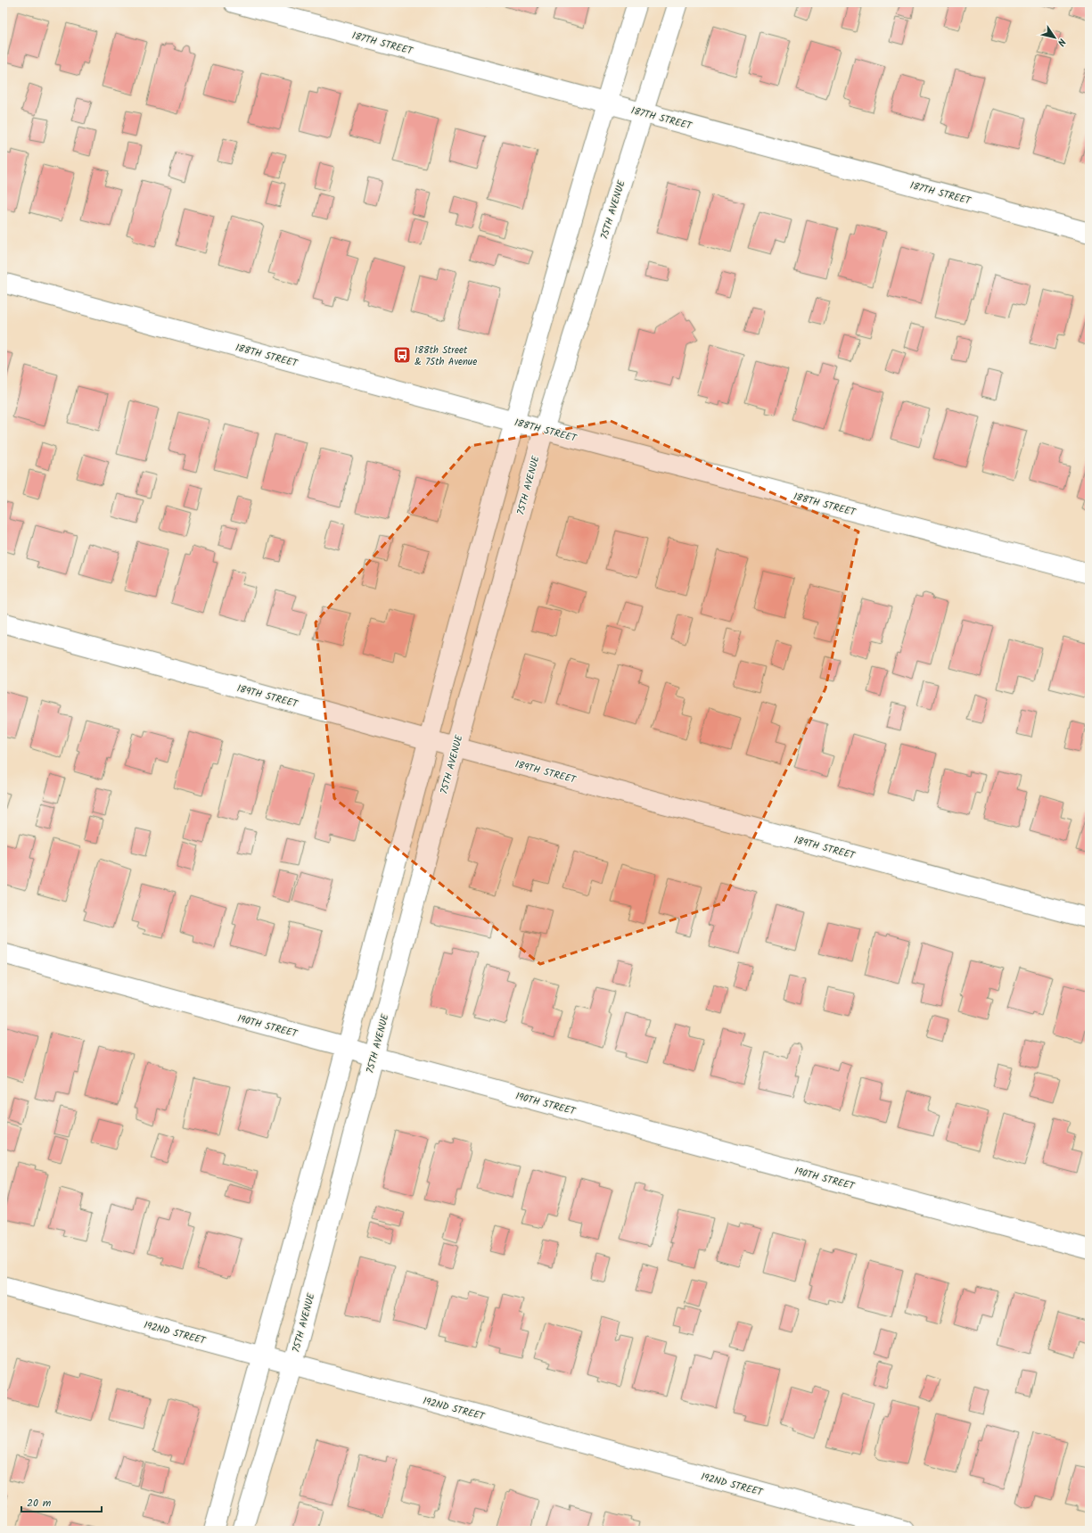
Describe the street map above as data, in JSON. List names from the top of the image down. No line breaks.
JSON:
{"streets":{"street":["187TH STREET","75TH AVENUE","188TH STREET","189TH STREET","190TH STREET","192ND STREET"]},"crossings":[["187TH STREET","75TH AVENUE"],["75TH AVENUE","188TH STREET"],["75TH AVENUE","189TH STREET"],["75TH AVENUE","190TH STREET"],["75TH AVENUE","192ND STREET"]],"places":{"bus stop":["188th Street & 75th Avenue"]},"scale_bar":"20 m","north":"bottom right"}
